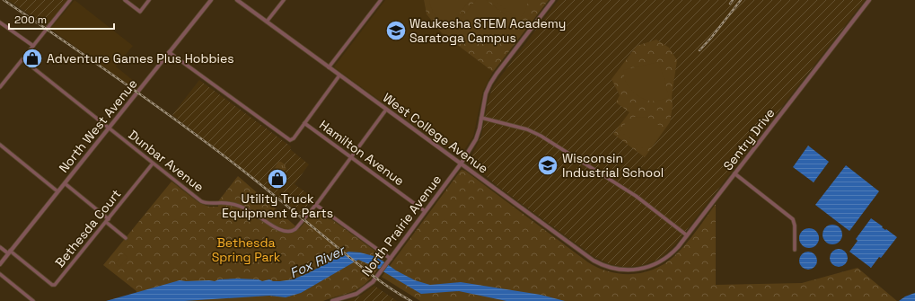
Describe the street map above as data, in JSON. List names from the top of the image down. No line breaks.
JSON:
{"streets":{"street":["North West Avenue","West College Avenue","Sentry Drive","Hamilton Avenue","Dunbar Avenue","North Prairie Avenue","Bethesda Court"]},"crossings":[["North West Avenue","Dunbar Avenue"],["North West Avenue","Bethesda Court"],["West College Avenue","Sentry Drive"],["West College Avenue","Dunbar Avenue"],["West College Avenue","North Prairie Avenue"],["Hamilton Avenue","Dunbar Avenue"],["Hamilton Avenue","North Prairie Avenue"],["Dunbar Avenue","Bethesda Court"]],"water":["Fox River"],"parks":["Bethesda Spring Park"],"places":{"school or university":["Waukesha STEM Academy Saratoga Campus","Wisconsin Industrial School"],"shop":["Adventure Games Plus Hobbies","Utility Truck Equipment & Parts"]},"scale_bar":"200 m"}
